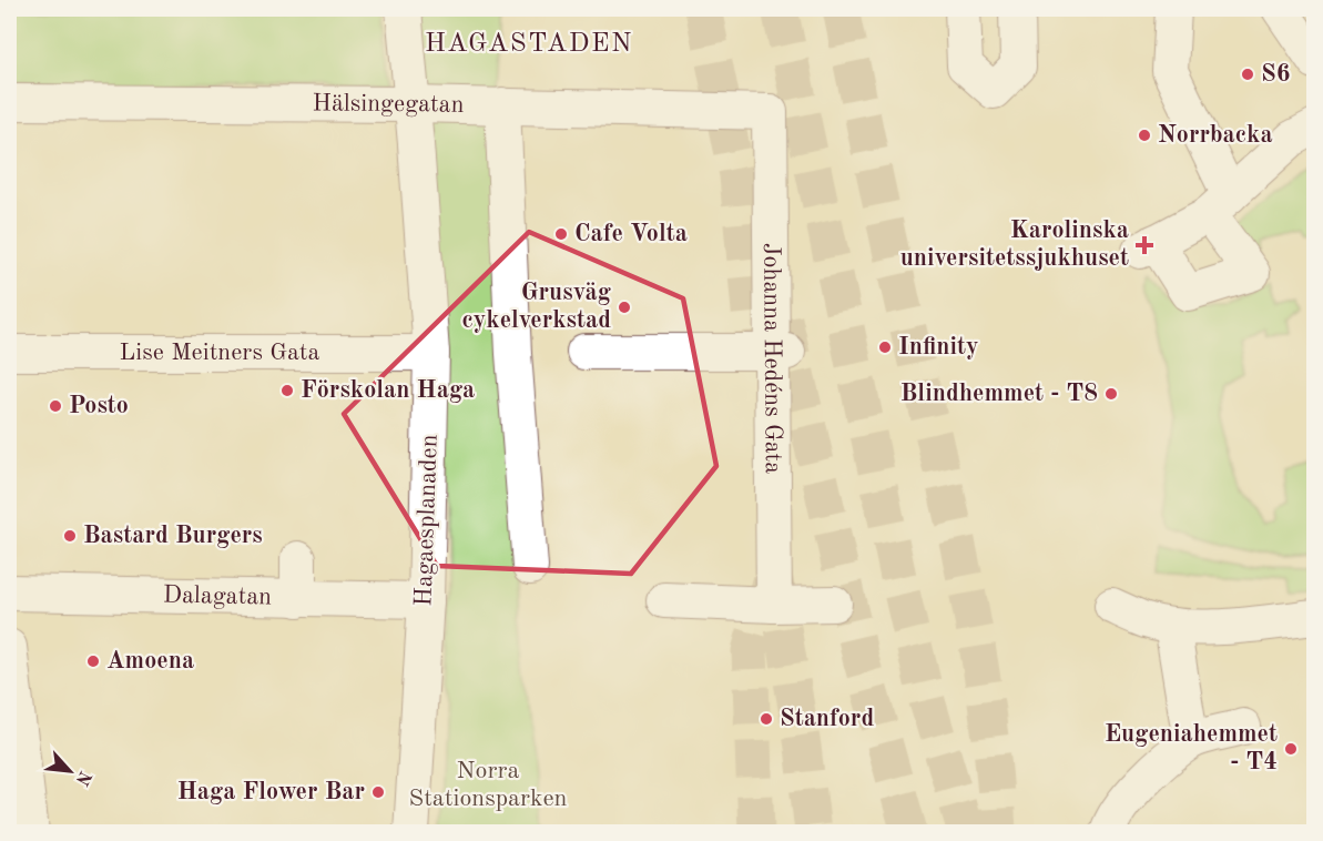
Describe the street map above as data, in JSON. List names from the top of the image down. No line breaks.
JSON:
{"streets":{"street":["Hälsingegatan","Lise Meitners Gata","Johanna Hedéns Gata","Hagaesplanaden","Dalagatan"]},"crossings":[["Hälsingegatan","Johanna Hedéns Gata"],["Hälsingegatan","Hagaesplanaden"],["Lise Meitners Gata","Hagaesplanaden"],["Hagaesplanaden","Dalagatan"]],"districts":["HAGASTADEN"],"parks":["Norra Stationsparken"],"places":{"other":["S6","Norrbacka","Cafe Volta","Grusväg cykelverkstad","Infinity","Förskolan Haga","Blindhemmet - T8","Posto","Bastard Burgers","Amoena","Stanford","Eugeniahemmet - T4","Haga Flower Bar"],"health":["Karolinska universitetssjukhuset"]},"north":"bottom right"}
